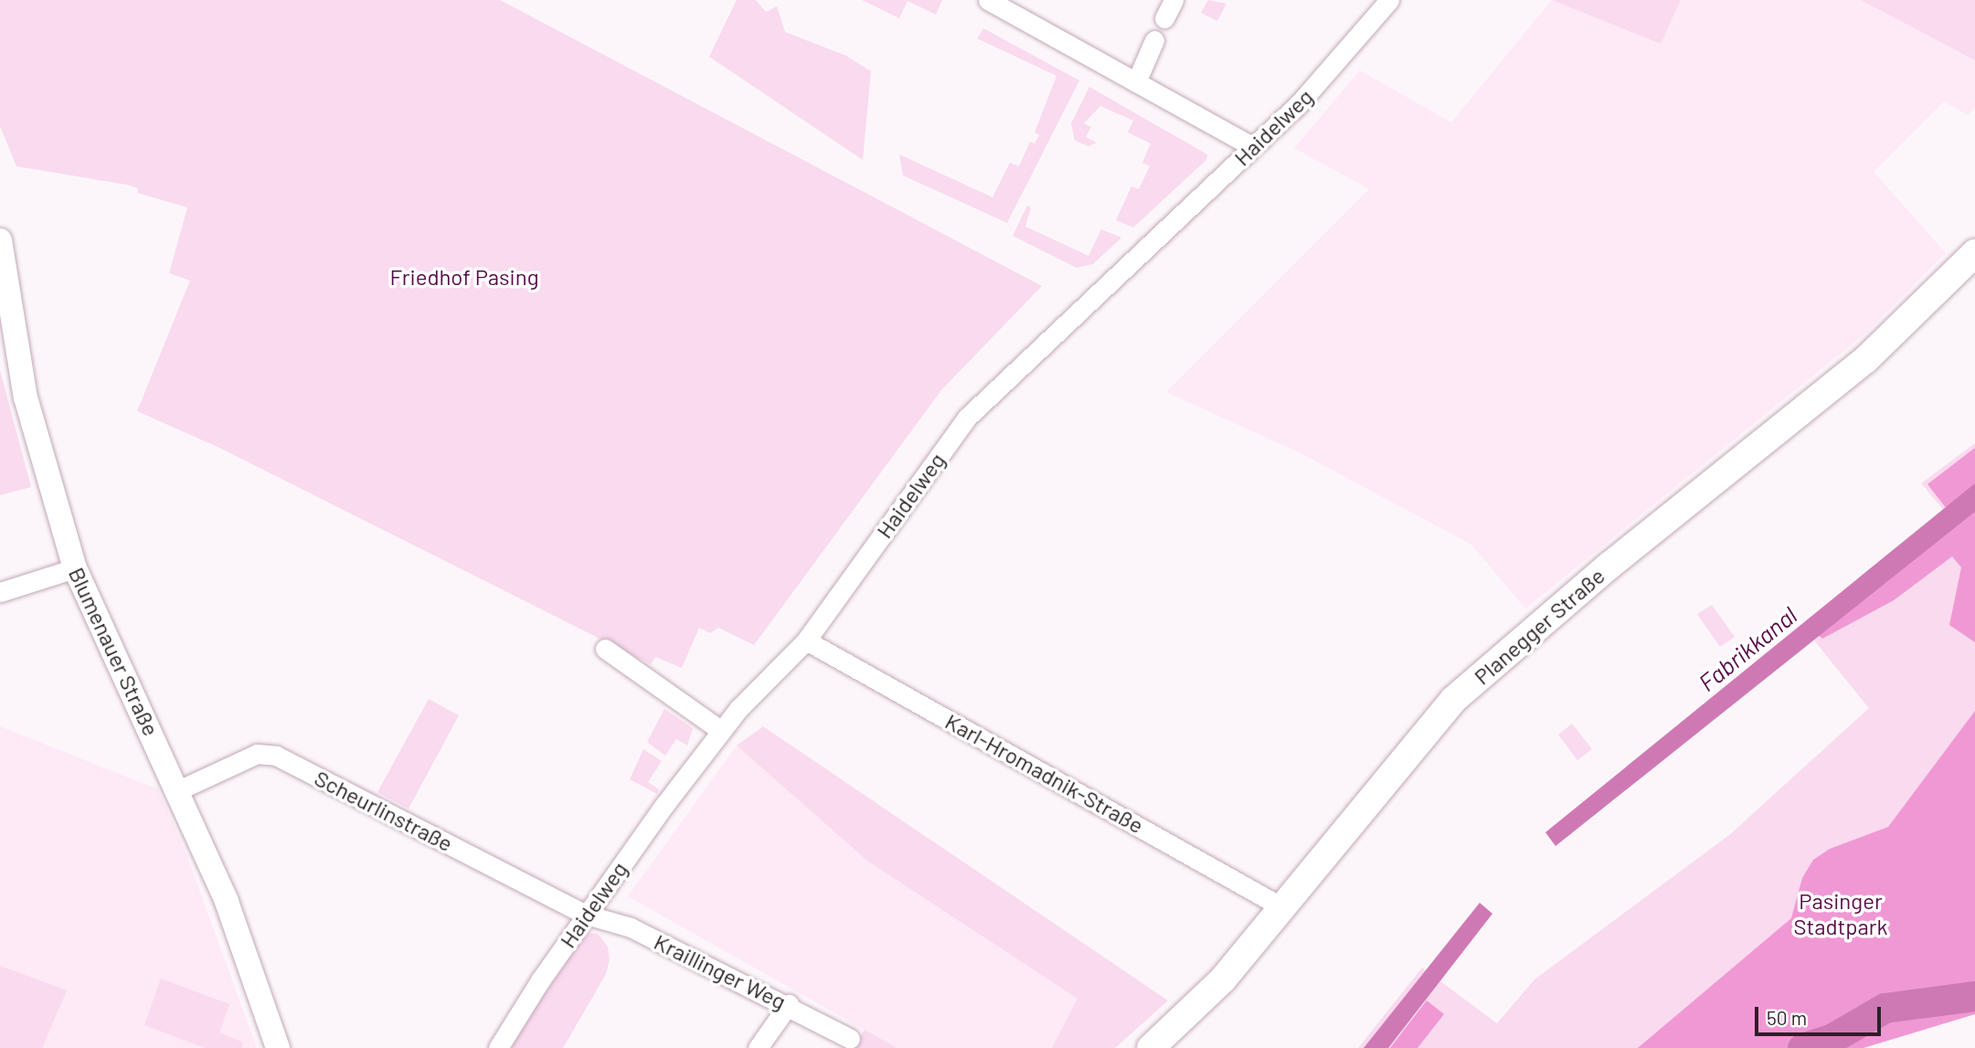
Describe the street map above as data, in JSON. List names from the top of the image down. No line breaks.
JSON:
{"streets":{"main road":["Planegger Straße"],"street":["Haidelweg","Blumenauer Straße","Karl-Hromadnik-Straße","Scheurlinstraße","Kraillinger Weg"]},"crossings":[["Haidelweg","Karl-Hromadnik-Straße"],["Haidelweg","Scheurlinstraße"],["Haidelweg","Kraillinger Weg"],["Planegger Straße","Karl-Hromadnik-Straße"],["Blumenauer Straße","Scheurlinstraße"],["Scheurlinstraße","Kraillinger Weg"]],"water":["Fabrikkanal"],"parks":["Friedhof Pasing","Pasinger Stadtpark"],"scale_bar":"50 m"}
